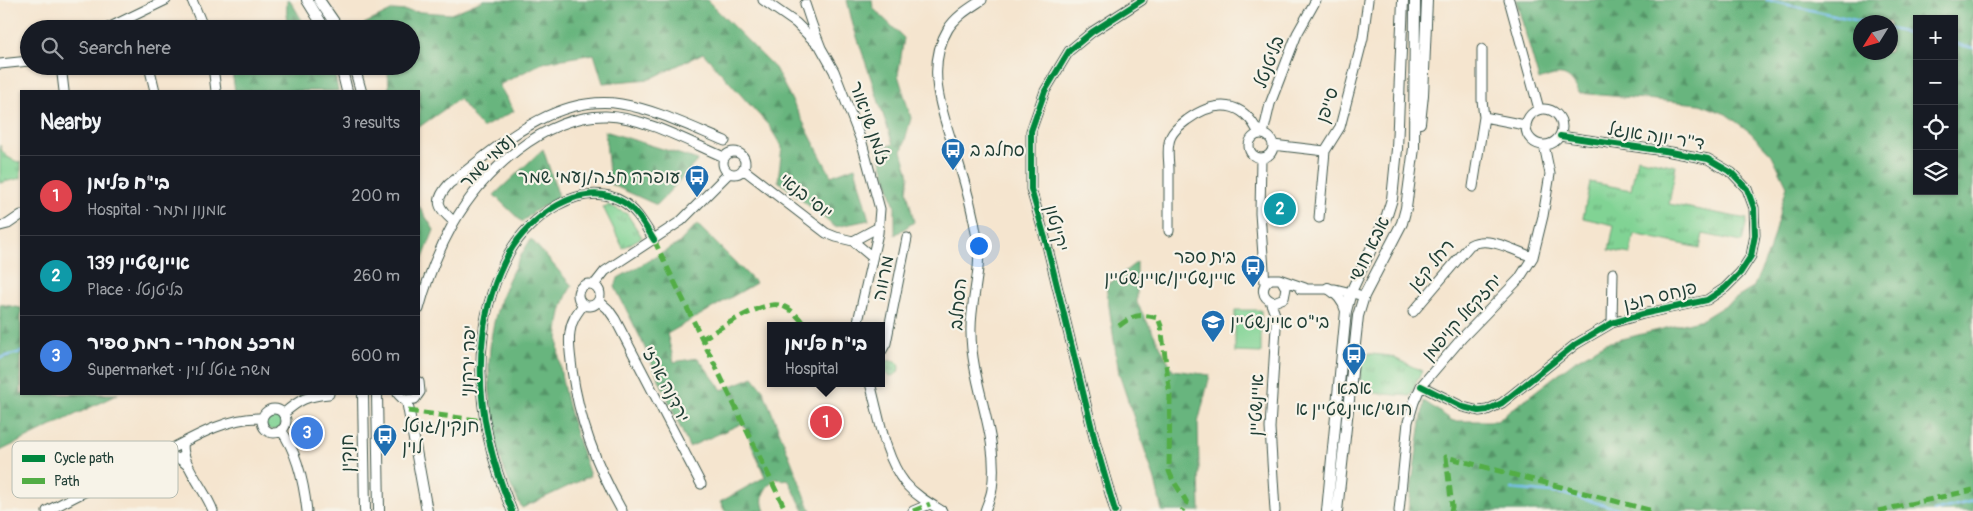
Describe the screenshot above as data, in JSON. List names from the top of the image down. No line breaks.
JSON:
{"streets":{"main road":["אבא חושי","חנקין"],"street":["בליטנטל","סייפן","זלמן שניאור","ד''ר יונה אנגל","נעמי שמר","יוסי בנאי","יקינטון","רחל קגן","מרווה","פנחס רוזן","הסחלב","יחזקאל קויפמן","יפה ירקוני","ירדנה ארזי","איינשטיין"]},"crossings":[["זלמן שניאור","יוסי בנאי"],["ד''ר יונה אנגל","פנחס רוזן"],["ד''ר יונה אנגל","יחזקאל קויפמן"],["נעמי שמר","יוסי בנאי"],["רחל קגן","יחזקאל קויפמן"],["פנחס רוזן","יחזקאל קויפמן"]],"places":{"bus stop":["סחלב ב","עופרה חזה/נעמי שמר","בית ספר איינשטיין/איינשטיין","אבא חושי/איינשטיין א","חנקין/גוטל לוין"],"school or university":["בי\"ס איינשטיין"]},"legend":["Cycle path","Path"],"north":"bottom left","page":{"map_buttons":["+","−"],"search":"Search here","heading":["Nearby","3 results"],"list":[{"mark":"1","name":"בי\"ח פלימן","note":"Hospital · אמנון ותמר","value":"200 m"},{"mark":"2","name":"איינשטיין 139","note":"Place · בליטנטל","value":"260 m"},{"mark":"3","name":"מרכז מסחרי - רמת ספיר","note":"Supermarket · משה גוטל לוין","value":"600 m"}],"pins":["2","1","3"],"popup":["בי\"ח פלימן","Hospital"]}}
